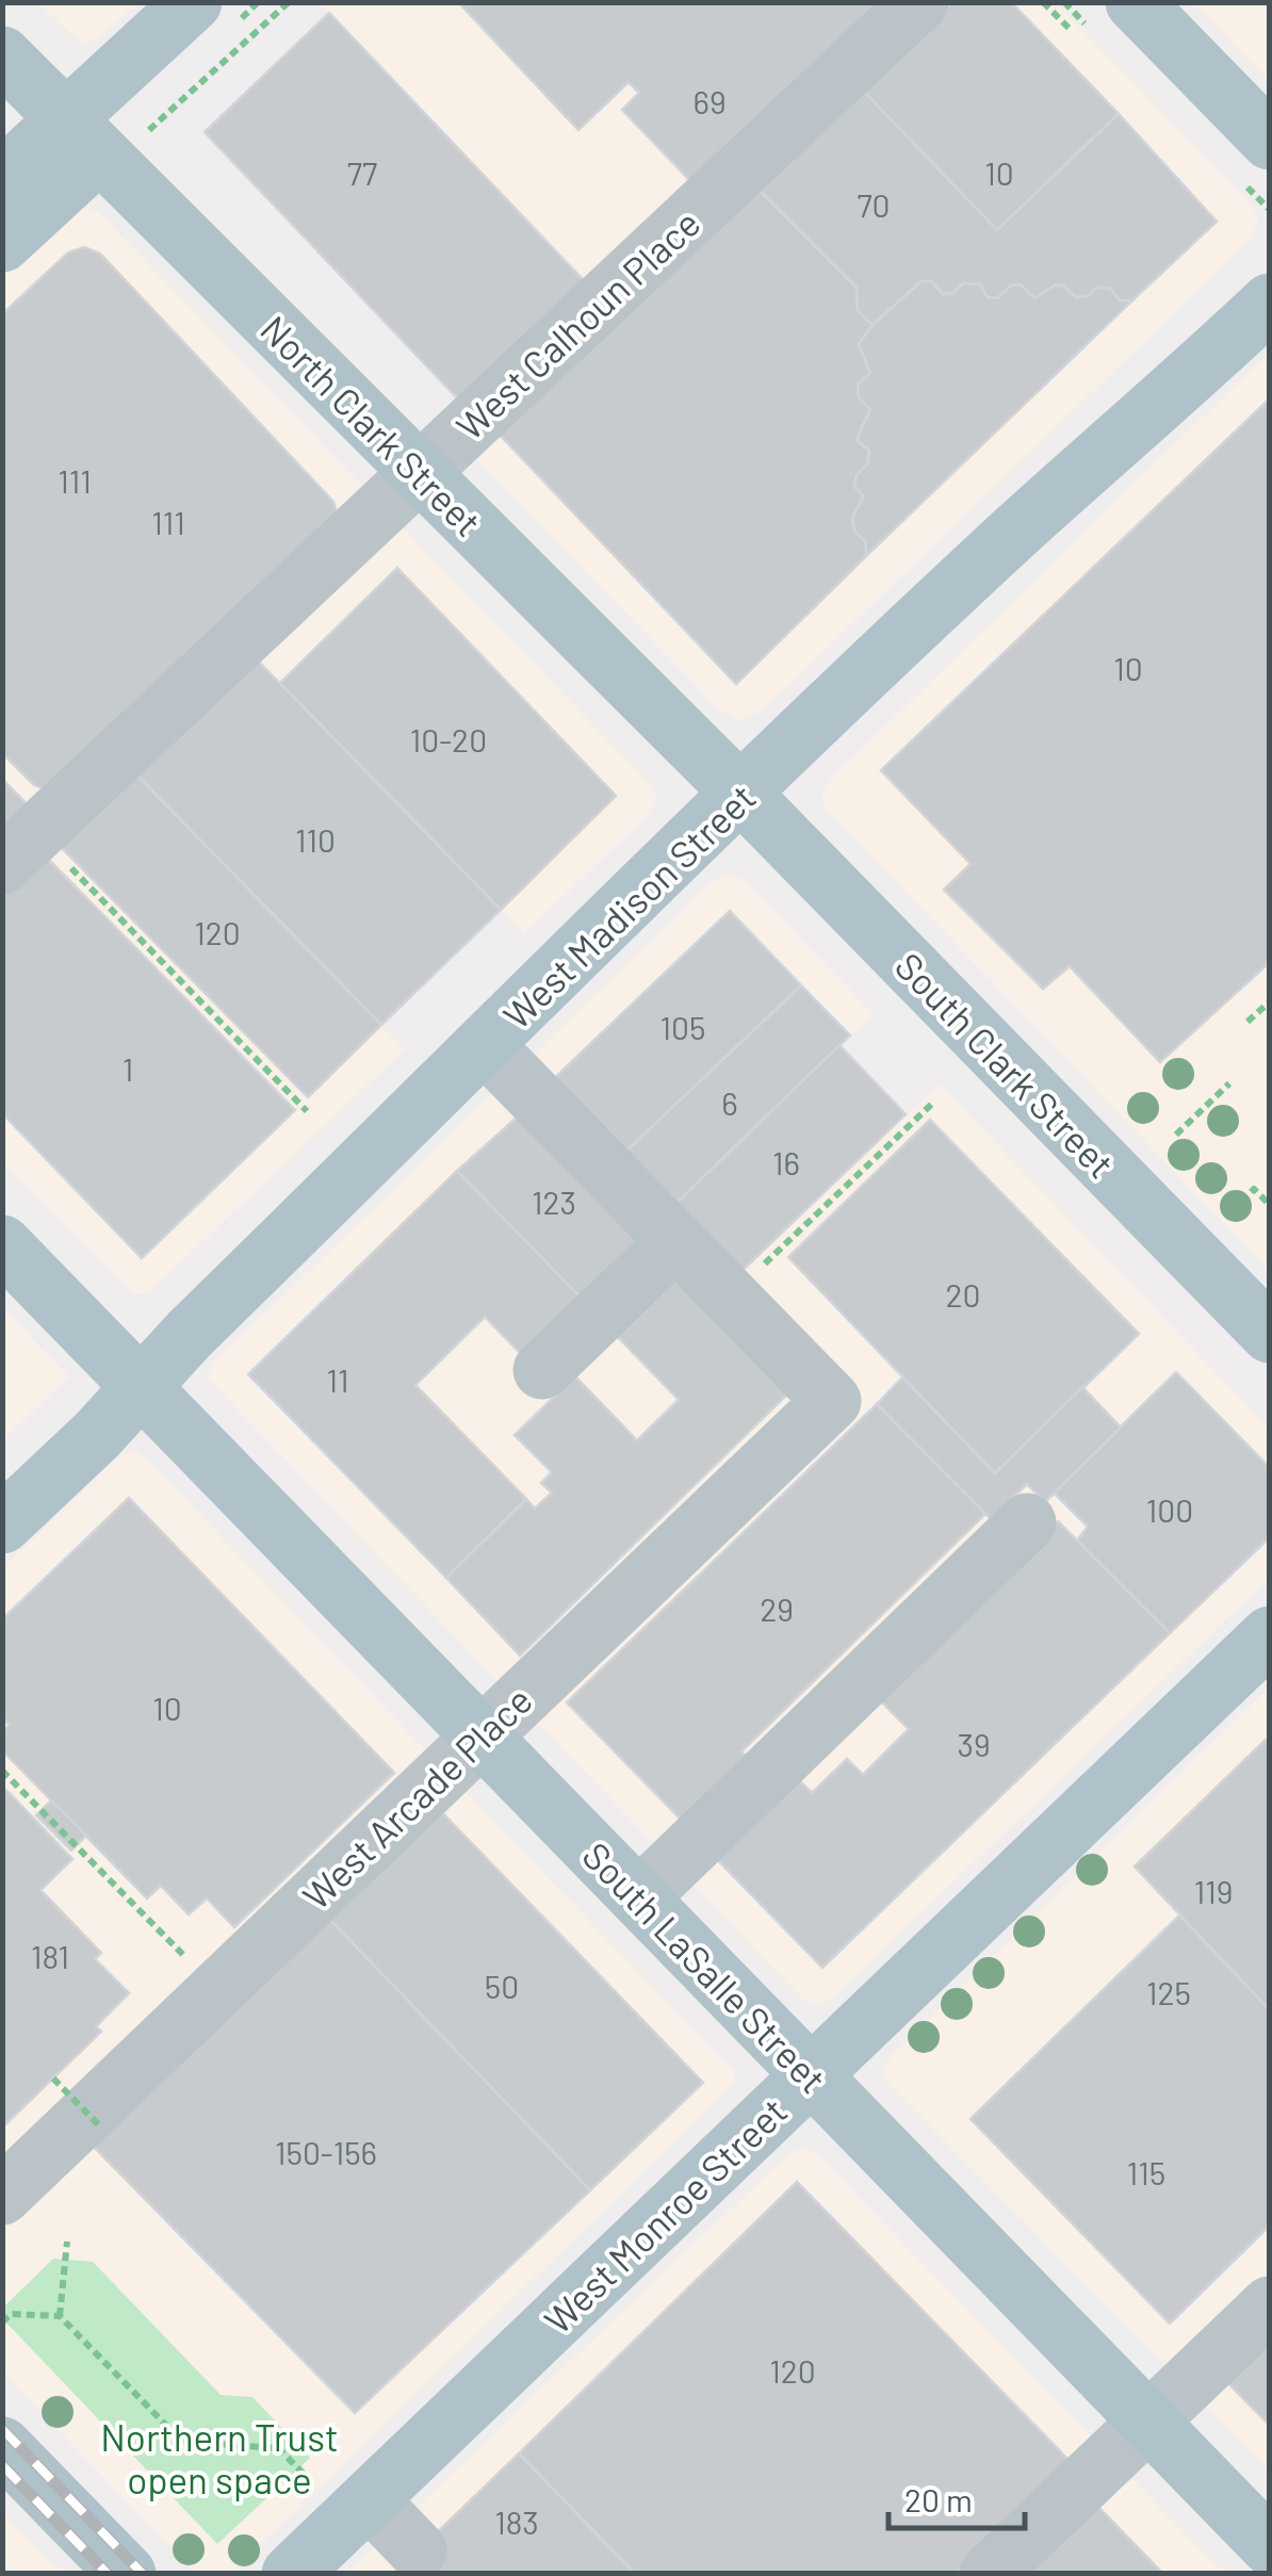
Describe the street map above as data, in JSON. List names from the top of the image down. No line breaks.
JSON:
{"streets":{"main road":["North Clark Street","West Madison Street","South Clark Street","South LaSalle Street","West Monroe Street"],"street":["West Calhoun Place","West Arcade Place"]},"crossings":[["West Calhoun Place","North Clark Street"],["North Clark Street","West Madison Street"],["North Clark Street","South Clark Street"],["West Madison Street","South Clark Street"],["West Madison Street","South LaSalle Street"],["West Arcade Place","South LaSalle Street"],["South LaSalle Street","West Monroe Street"]],"parks":["Northern Trust open space"],"house_numbers":["69","77","10","70","111","111","10","10-20","110","120","105","1","6","16","123","20","11","100","29","10","39","119","181","50","125","150-156","115","120","183"],"scale_bar":"20 m"}
